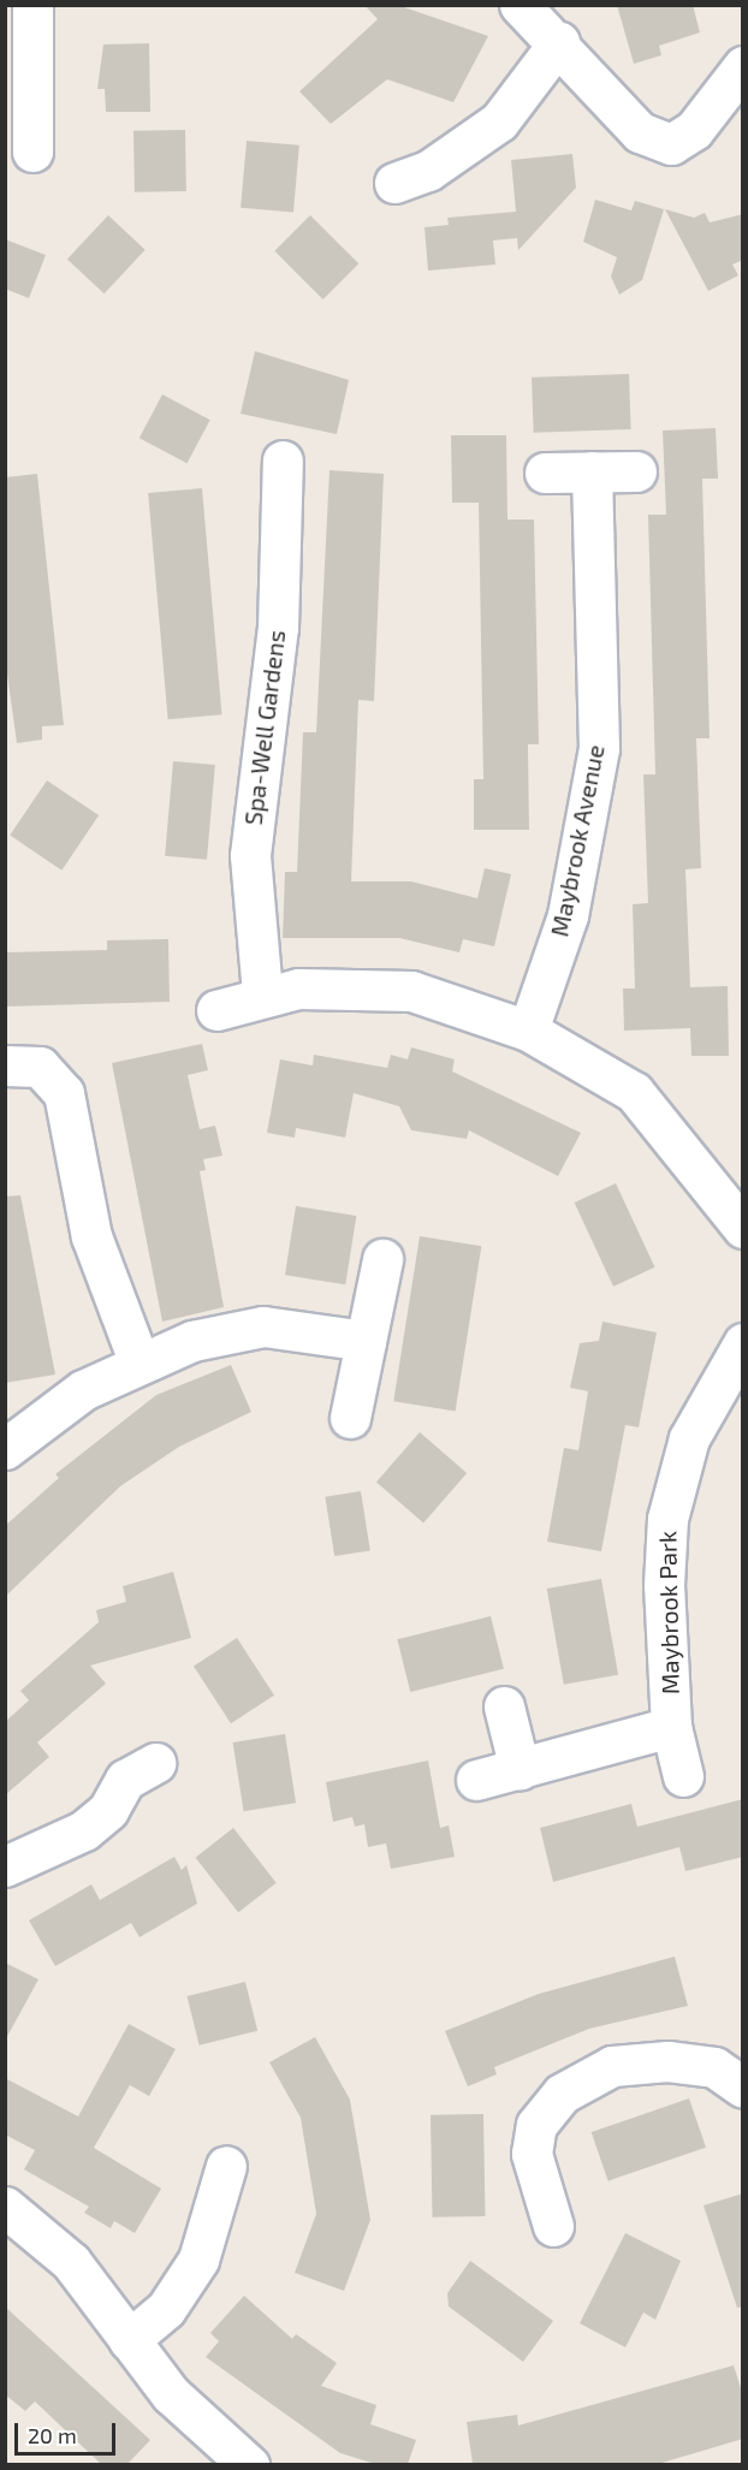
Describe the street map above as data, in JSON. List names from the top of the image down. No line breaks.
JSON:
{"streets":{"street":["Spa-Well Gardens","Maybrook Avenue","Maybrook Park"]},"scale_bar":"20 m"}
